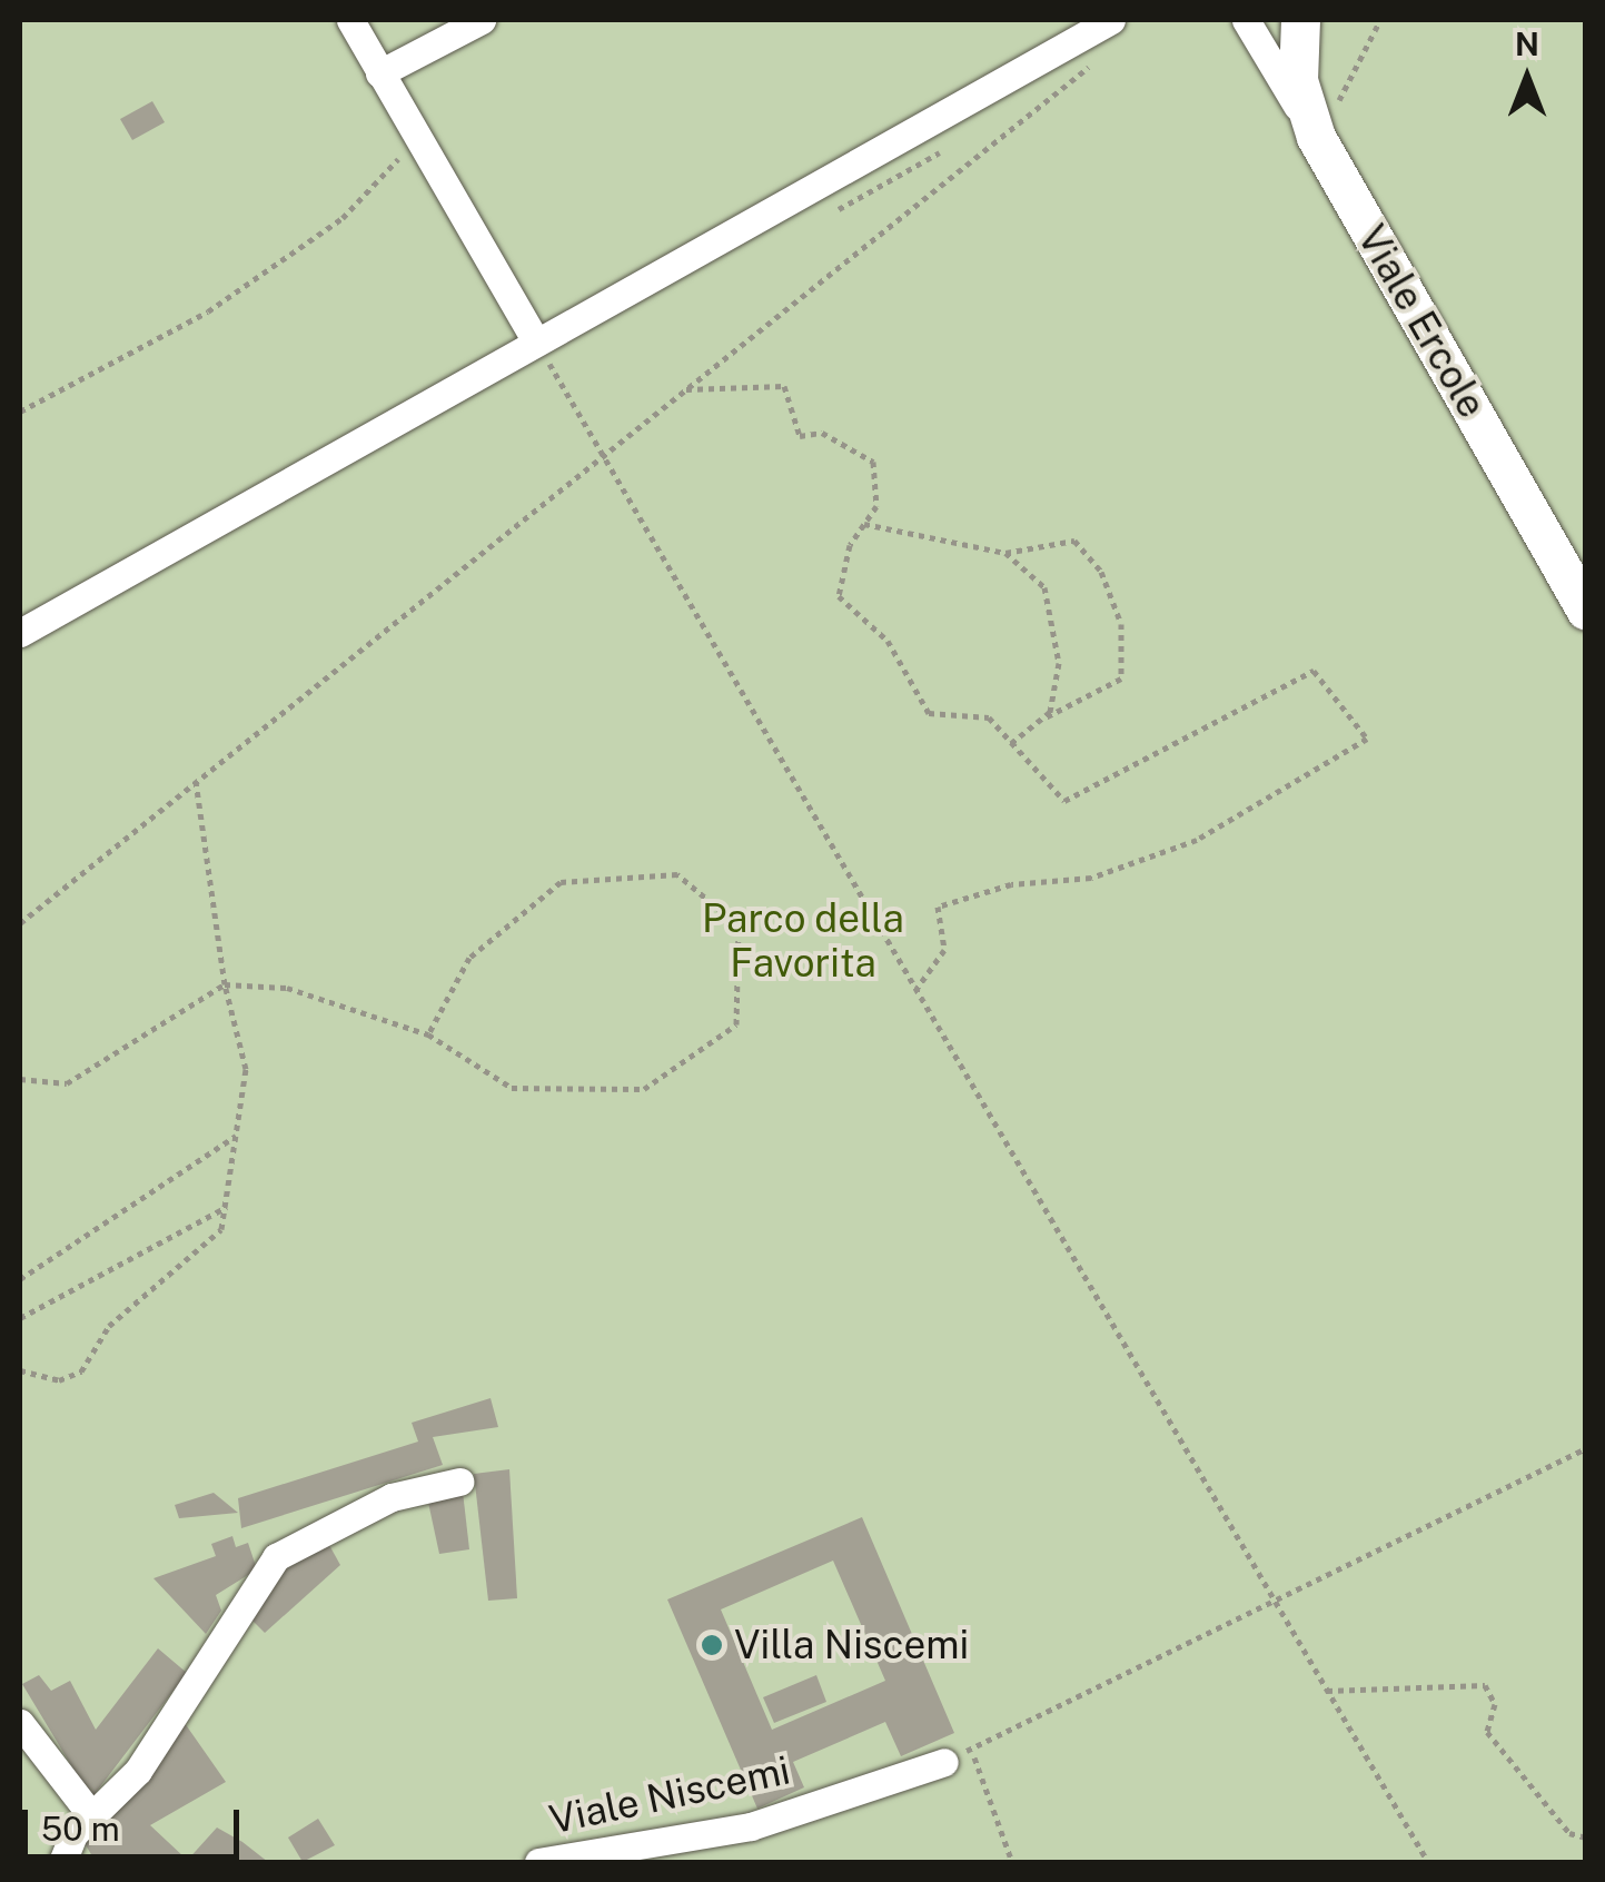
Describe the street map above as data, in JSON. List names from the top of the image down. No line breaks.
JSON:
{"streets":{"street":["Viale Ercole","Viale Niscemi"]},"parks":["Parco della Favorita"],"places":["Villa Niscemi"],"scale_bar":"50 m","north":"top"}
